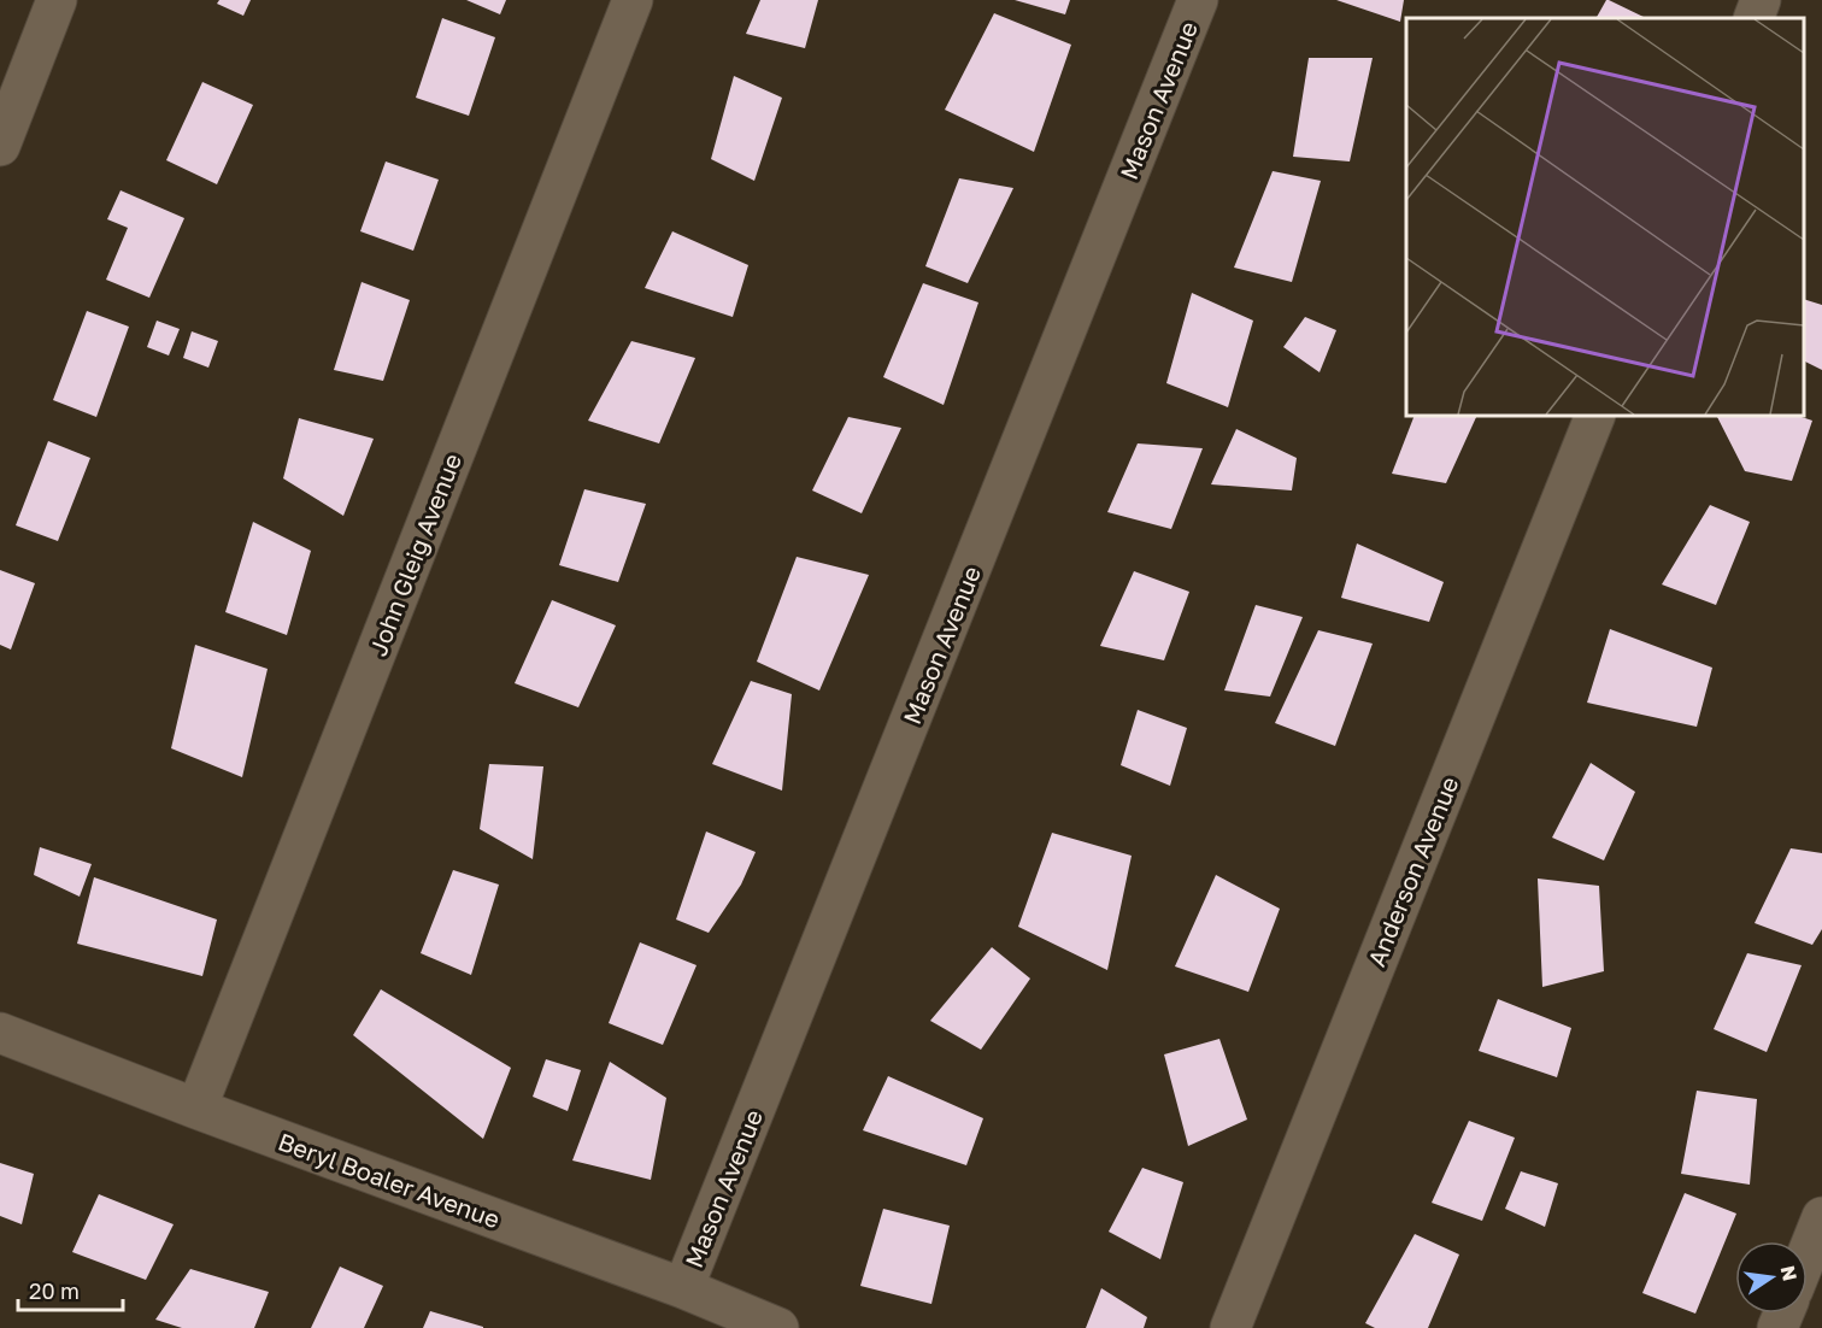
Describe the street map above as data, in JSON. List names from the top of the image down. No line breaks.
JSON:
{"streets":{"street":["Mason Avenue","John Gleig Avenue","Anderson Avenue","Beryl Boaler Avenue"]},"crossings":[["Mason Avenue","Beryl Boaler Avenue"],["John Gleig Avenue","Beryl Boaler Avenue"]],"scale_bar":"20 m","north":"right"}
